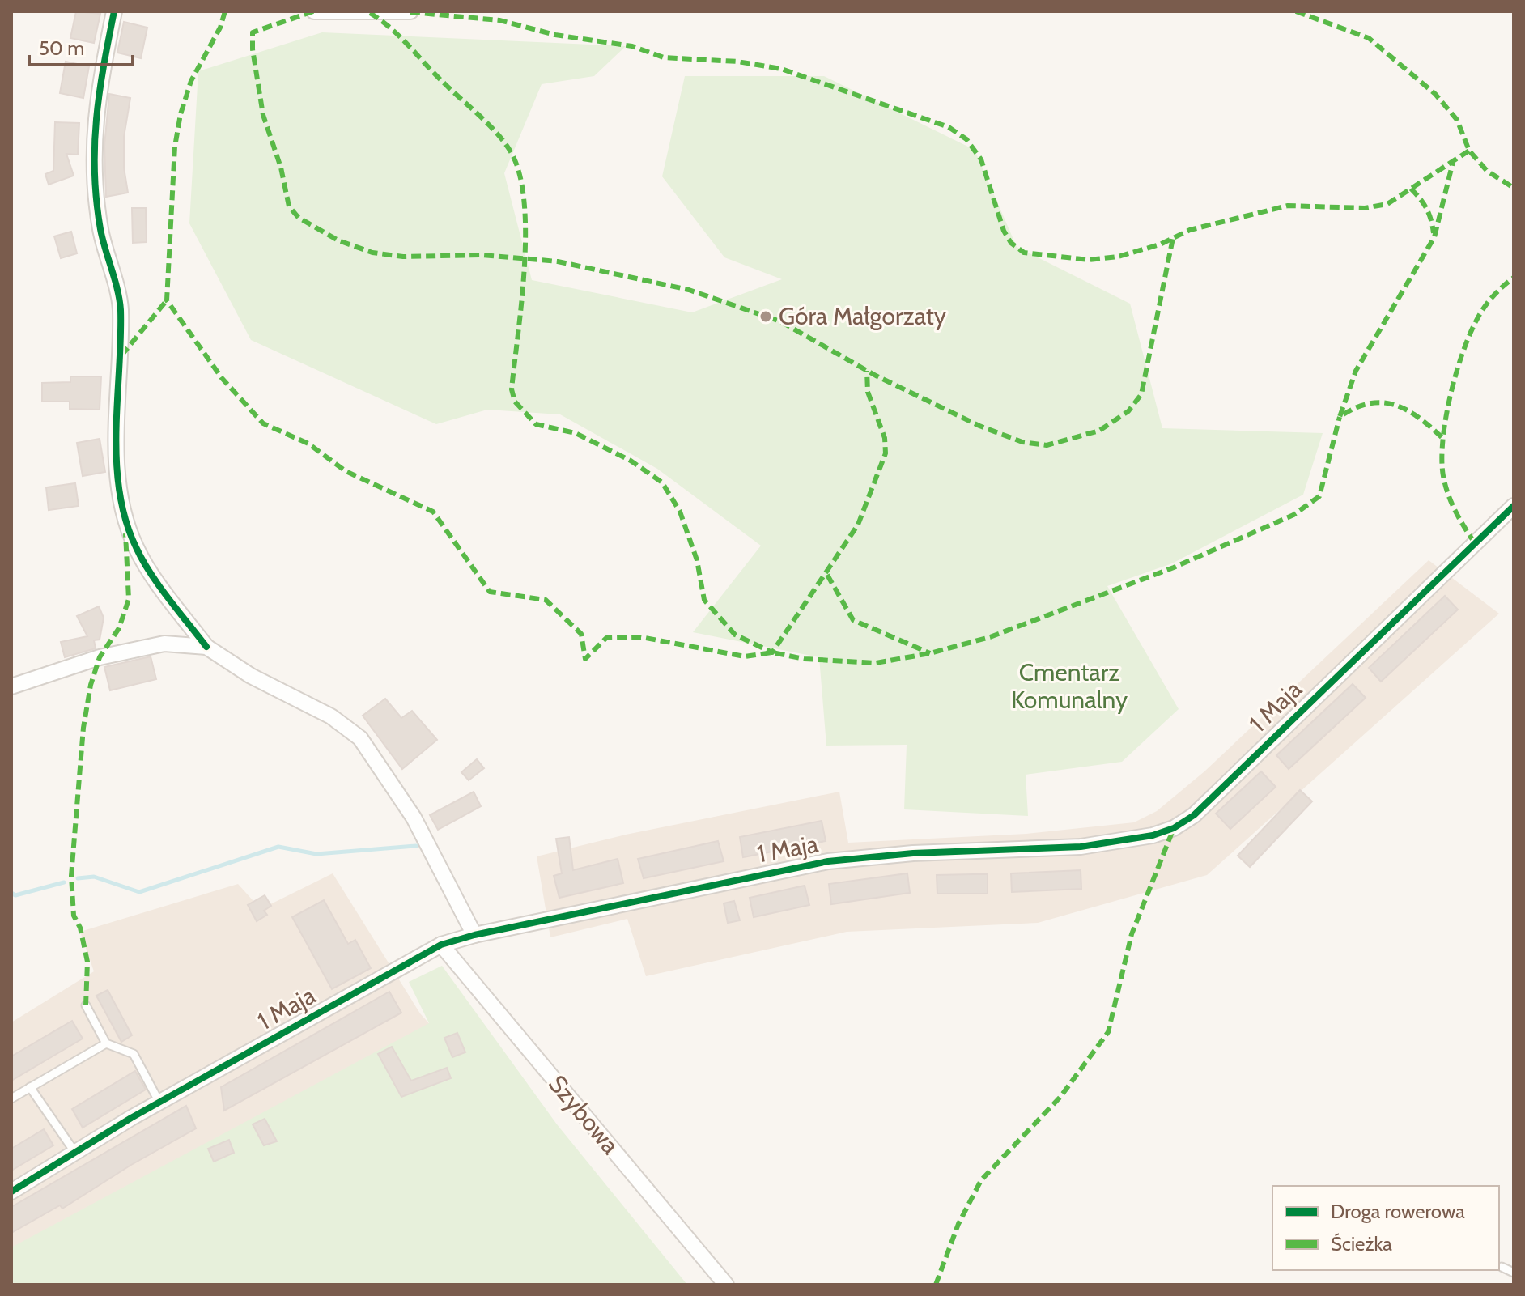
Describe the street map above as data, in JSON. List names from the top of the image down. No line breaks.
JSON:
{"streets":{"street":["1 Maja","Szybowa"]},"crossings":[["1 Maja","Szybowa"]],"parks":["Cmentarz Komunalny"],"places":["Góra Małgorzaty"],"legend":["Droga rowerowa","Ścieżka"],"scale_bar":"50 m"}
